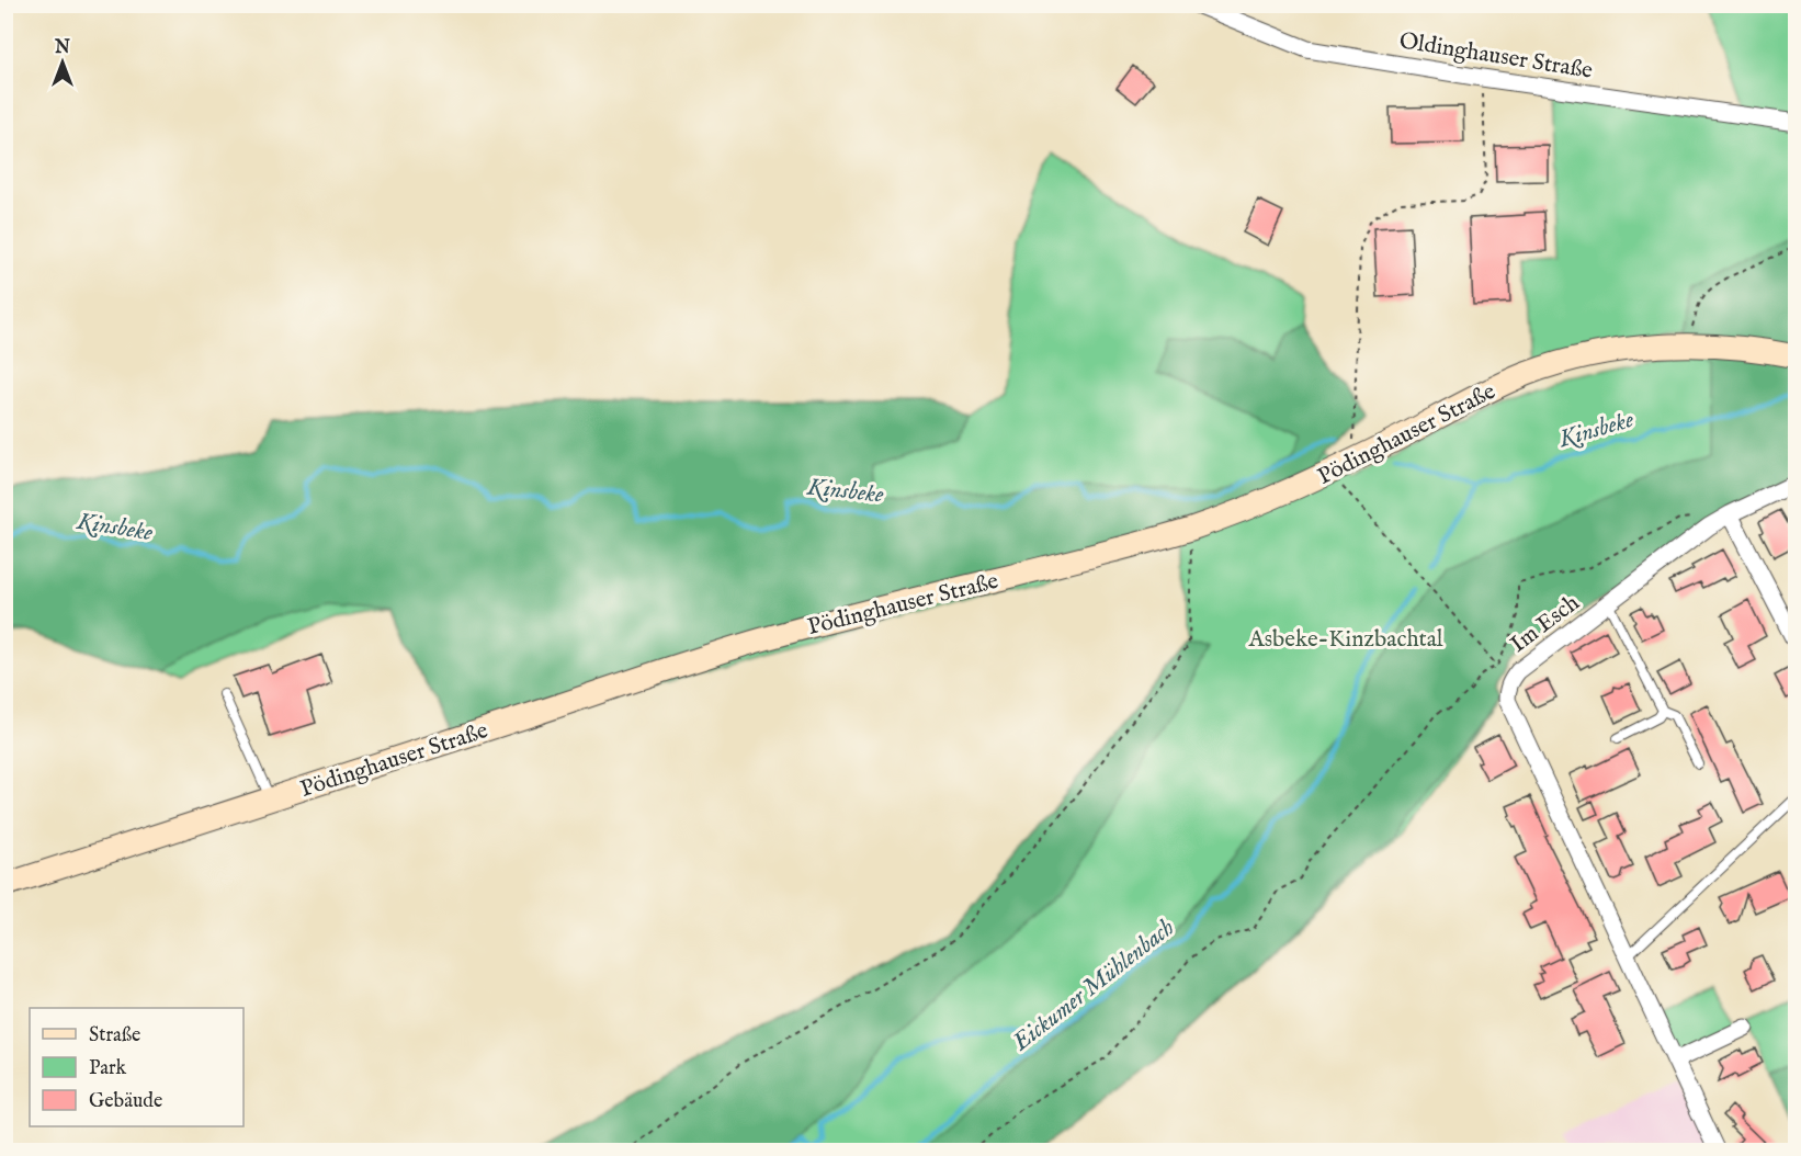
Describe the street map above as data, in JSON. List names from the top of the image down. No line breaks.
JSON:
{"streets":{"street":["Oldinghauser Straße","Pödinghauser Straße","Im Esch"]},"water":["Kinsbeke","Eickumer Mühlenbach"],"parks":["Asbeke-Kinzbachtal"],"legend":["Straße","Park","Gebäude"],"north":"top"}
